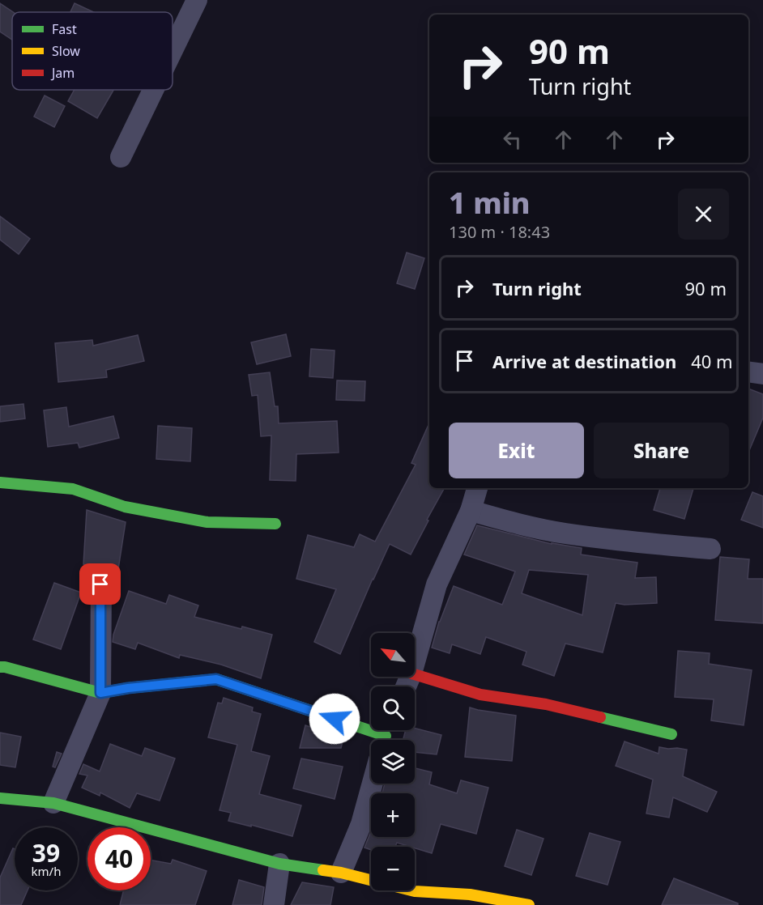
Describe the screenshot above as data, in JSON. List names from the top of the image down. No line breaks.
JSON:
{"legend":["Fast","Slow","Jam"],"north":"top left","page":{"turn":["90 m","Turn right"],"heading":["1 min","130 m · 18:43"],"list":[{"name":"Turn right","value":"90 m"},{"name":"Arrive at destination","value":"40 m"}],"buttons":["Exit","Share"],"map_buttons":["+","−"],"speed":"39 km/h","limit":"40"}}
